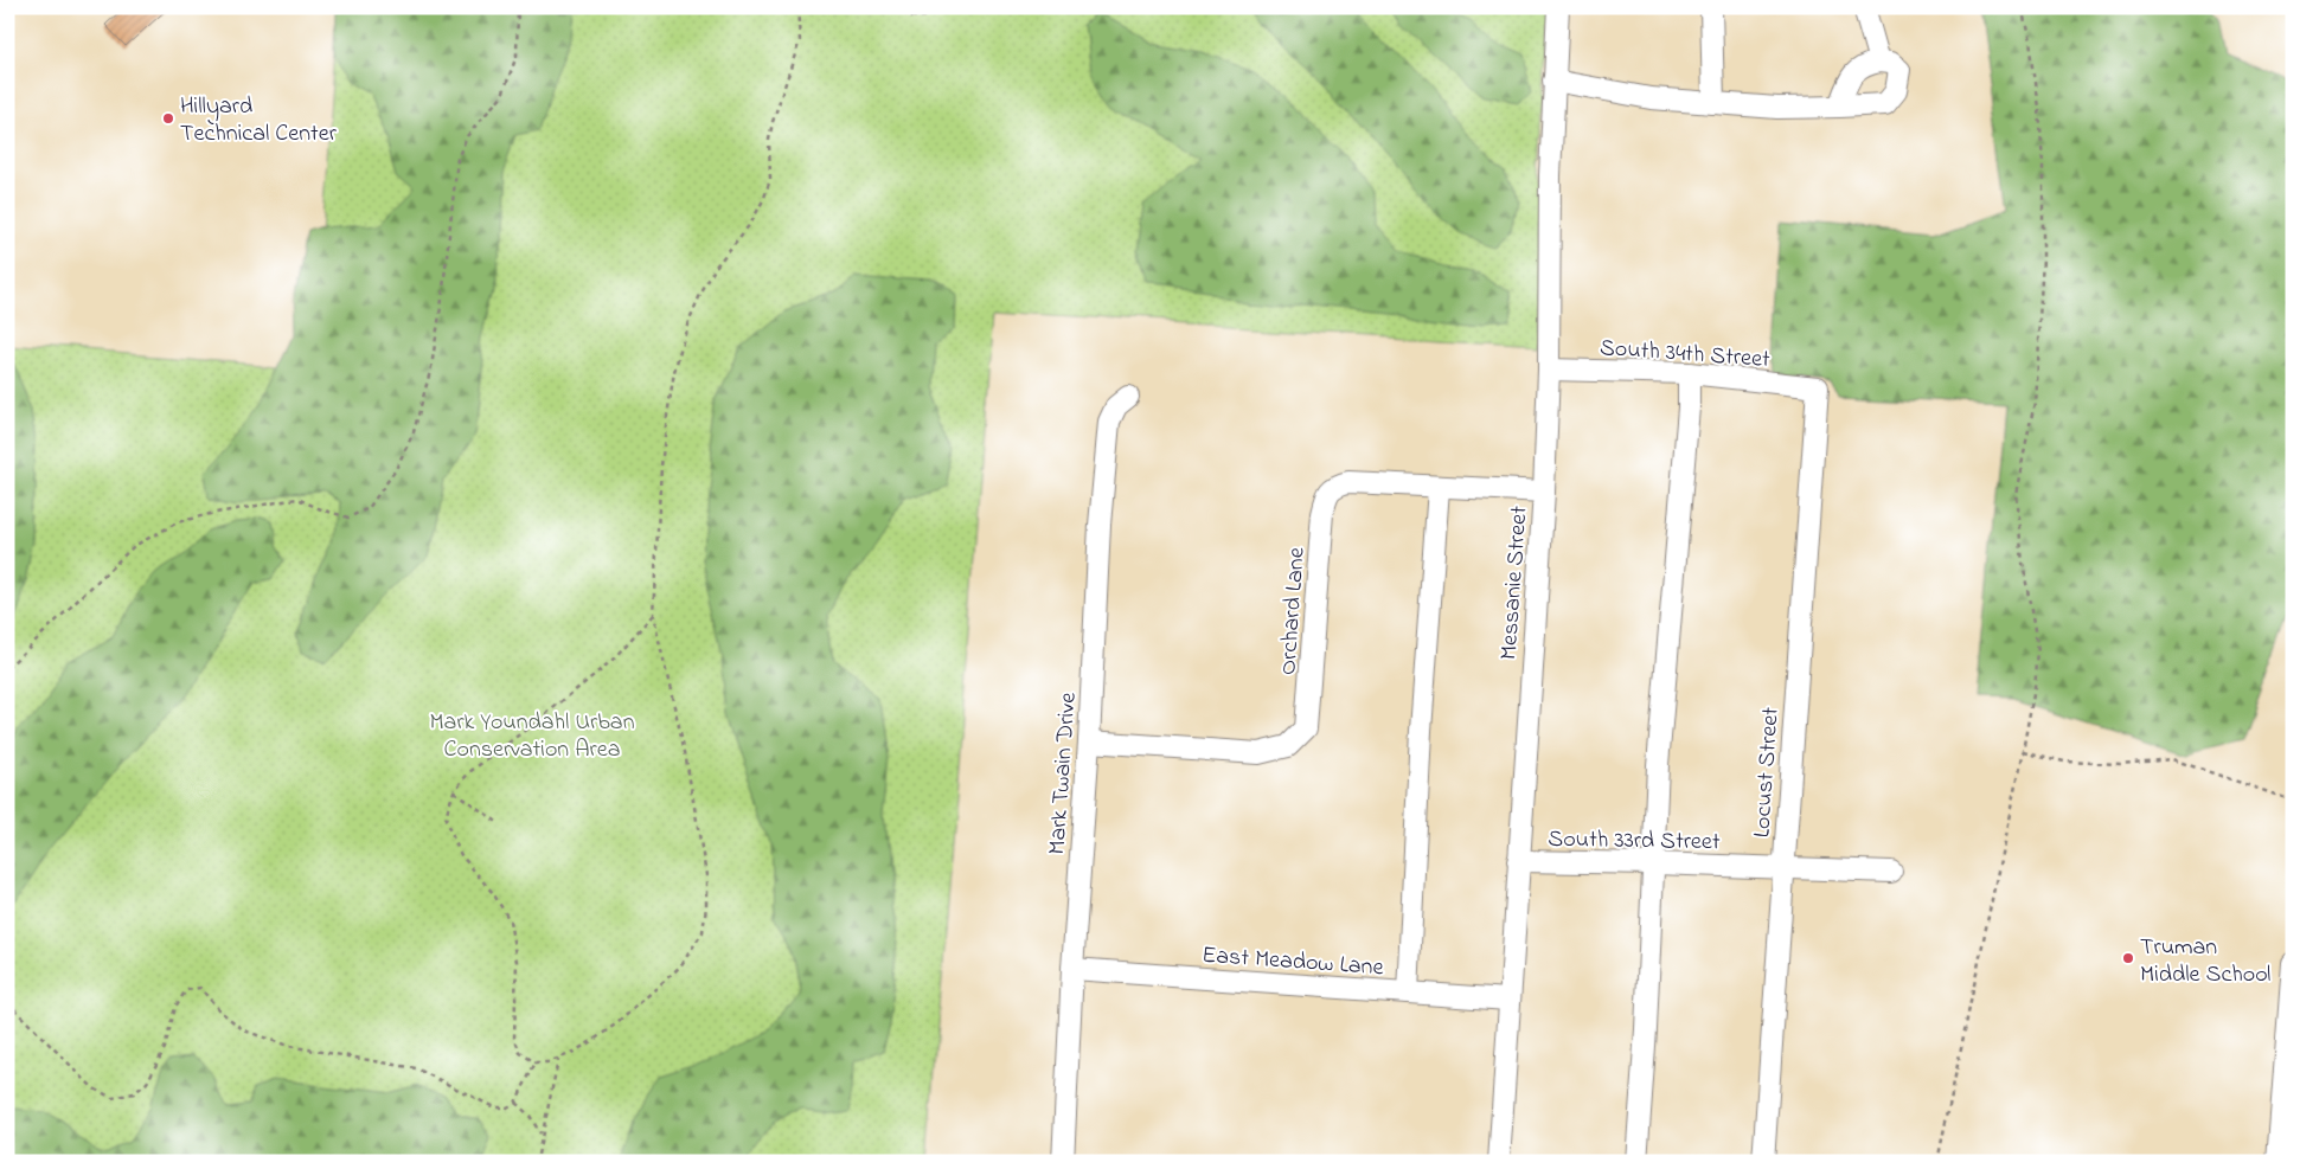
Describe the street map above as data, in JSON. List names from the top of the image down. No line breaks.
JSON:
{"streets":{"street":["South 34th Street","Messanie Street","Orchard Lane","Locust Street","Mark Twain Drive","South 33rd Street","East Meadow Lane"]},"crossings":[["South 34th Street","Messanie Street"],["South 34th Street","Locust Street"],["Messanie Street","Orchard Lane"],["Messanie Street","South 33rd Street"],["Messanie Street","East Meadow Lane"],["Orchard Lane","Mark Twain Drive"],["Locust Street","South 33rd Street"],["Mark Twain Drive","East Meadow Lane"]],"parks":["Mark Youndahl Urban Conservation Area"],"places":["Hillyard Technical Center","Truman Middle School"]}
